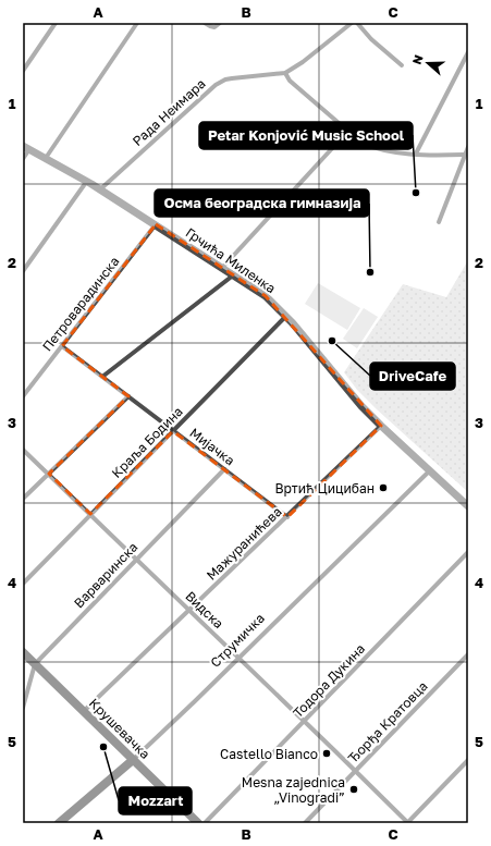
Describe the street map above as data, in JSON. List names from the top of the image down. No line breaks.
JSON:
{"streets":{"main road":["Струмичка","Крушевачка"],"street":["Рада Неимара","Грчића Миленка","Петроварадинска","Краља Бодина","Мијачка","Мажуранићева","Варваринска","Видска","Тодора Дукина","Ђорђа Кратовца"]},"crossings":[["Рада Неимара","Грчића Миленка"],["Грчића Миленка","Петроварадинска"],["Грчића Миленка","Краља Бодина"],["Грчића Миленка","Мажуранићева"],["Грчића Миленка","Струмичка"],["Петроварадинска","Мијачка"],["Краља Бодина","Мијачка"],["Краља Бодина","Видска"],["Мијачка","Мажуранићева"],["Мијачка","Варваринска"],["Мажуранићева","Видска"],["Мажуранићева","Крушевачка"],["Варваринска","Видска"],["Варваринска","Крушевачка"],["Видска","Струмичка"],["Видска","Тодора Дукина"],["Видска","Ђорђа Кратовца"],["Струмичка","Крушевачка"]],"places":["Petar Konjović Music School","Осма београдска гимназија","DriveCafe","Вртић Цицибан","Mozzart","Castello Bianco","Mesna zajednica „Vinogradi”"],"north":"left","grid":{"columns":["A","B","C"],"rows":["1","2","3","4","5"]}}
